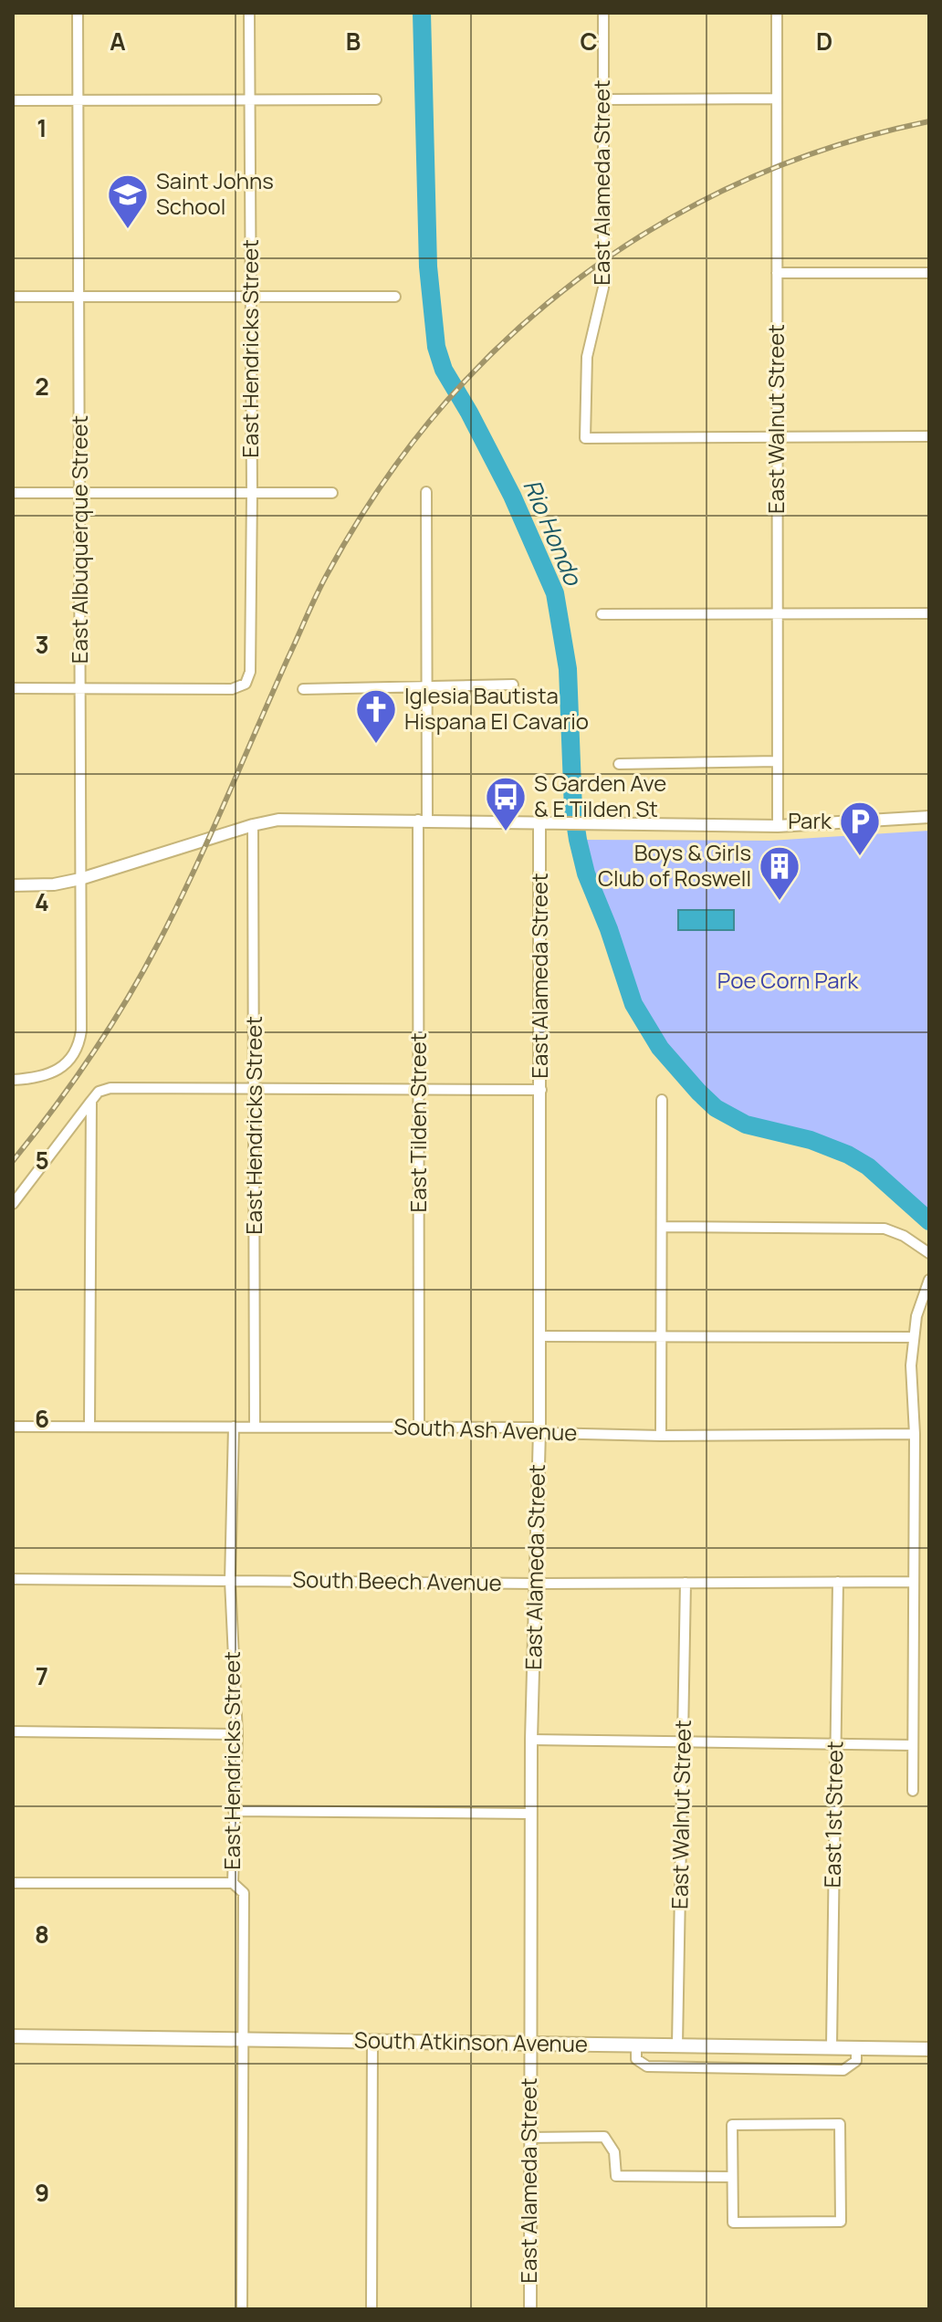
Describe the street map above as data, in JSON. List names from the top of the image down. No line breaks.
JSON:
{"streets":{"main road":["South Atkinson Avenue"],"street":["East Alameda Street","East Hendricks Street","East Walnut Street","East Albuquerque Street","East Tilden Street","South Ash Avenue","South Beech Avenue","East 1st Street"]},"crossings":[["East Alameda Street","East Walnut Street"],["East Alameda Street","South Ash Avenue"],["East Alameda Street","South Beech Avenue"],["East Alameda Street","South Atkinson Avenue"],["East Hendricks Street","East Albuquerque Street"],["East Hendricks Street","South Ash Avenue"],["East Hendricks Street","South Beech Avenue"],["East Hendricks Street","South Atkinson Avenue"],["East Walnut Street","South Beech Avenue"],["East Walnut Street","South Atkinson Avenue"],["East Tilden Street","South Ash Avenue"],["South Beech Avenue","East 1st Street"],["East 1st Street","South Atkinson Avenue"]],"water":["Rio Hondo"],"parks":["Poe Corn Park"],"places":{"school or university":["Saint Johns School"],"church":["Iglesia Bautista Hispana El Cavario"],"bus stop":["S Garden Ave & E Tilden St"],"parking":["Park"],"building":["Boys & Girls Club of Roswell"]},"grid":{"columns":["A","B","C","D"],"rows":["1","2","3","4","5","6","7","8","9"]}}
